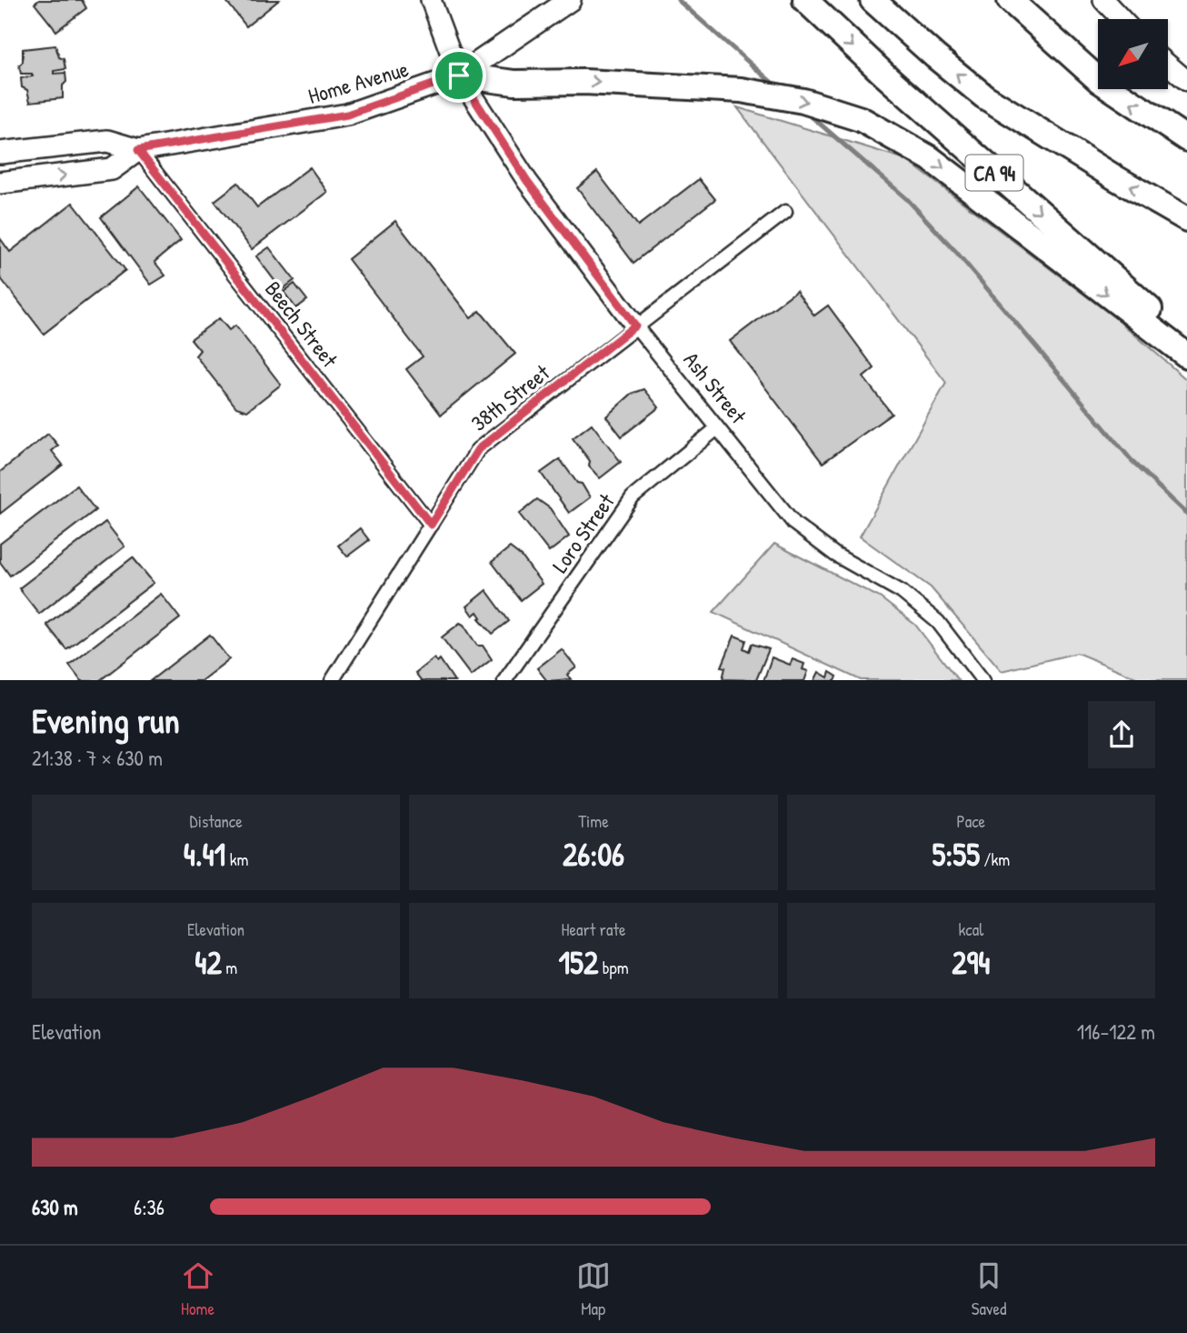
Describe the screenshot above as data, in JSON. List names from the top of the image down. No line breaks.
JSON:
{"streets":{"highway":["CA 94"],"main road":["Home Avenue"],"street":["Beech Street","Ash Street","38th Street","Loro Street"]},"crossings":[["Home Avenue","Beech Street"],["Home Avenue","Ash Street"],["Beech Street","38th Street"],["Ash Street","38th Street"],["Ash Street","Loro Street"]],"north":"bottom left","page":{"heading":["Evening run","21:38 · 7 × 630 m"],"stats":[["Distance","4.41 km"],["Time","26:06"],["Pace","5:55 /km"],["Elevation","42 m"],["Heart rate","152 bpm"],["kcal","294"]],"chart":["Elevation","116–122 m"],"list":[{"name":"630 m","note":"6:36"}],"tabs":["Home","Map","Saved"]}}
